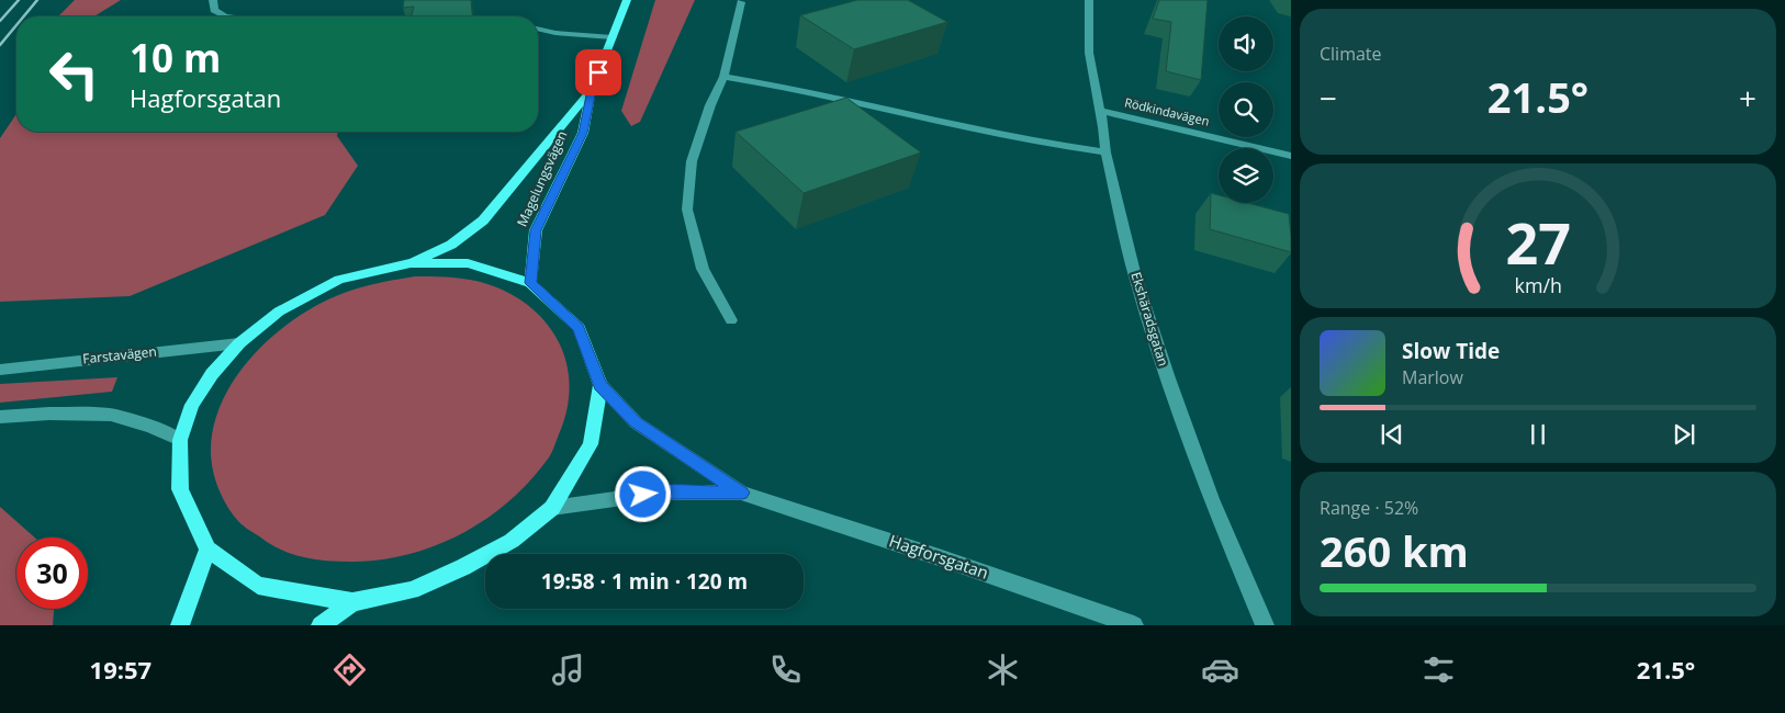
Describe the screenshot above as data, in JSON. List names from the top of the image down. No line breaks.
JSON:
{"streets":{"main road":["Magelungsvägen"],"street":["Rödkindavägen","Ekshäradsgatan","Farstavägen","Hagforsgatan"]},"crossings":[["Rödkindavägen","Ekshäradsgatan"]],"page":{"tile":["Climate",["Range · 52%","260 km"]],"turn":["10 m","Hagforsgatan"],"heat":["−","21.5°","+"],"song":["Slow Tide","Marlow"],"limit":"30","trip":"19:58 · 1 min · 120 m","tabs":["19:57","21.5°"],"gauge":["27","km/h"]}}
